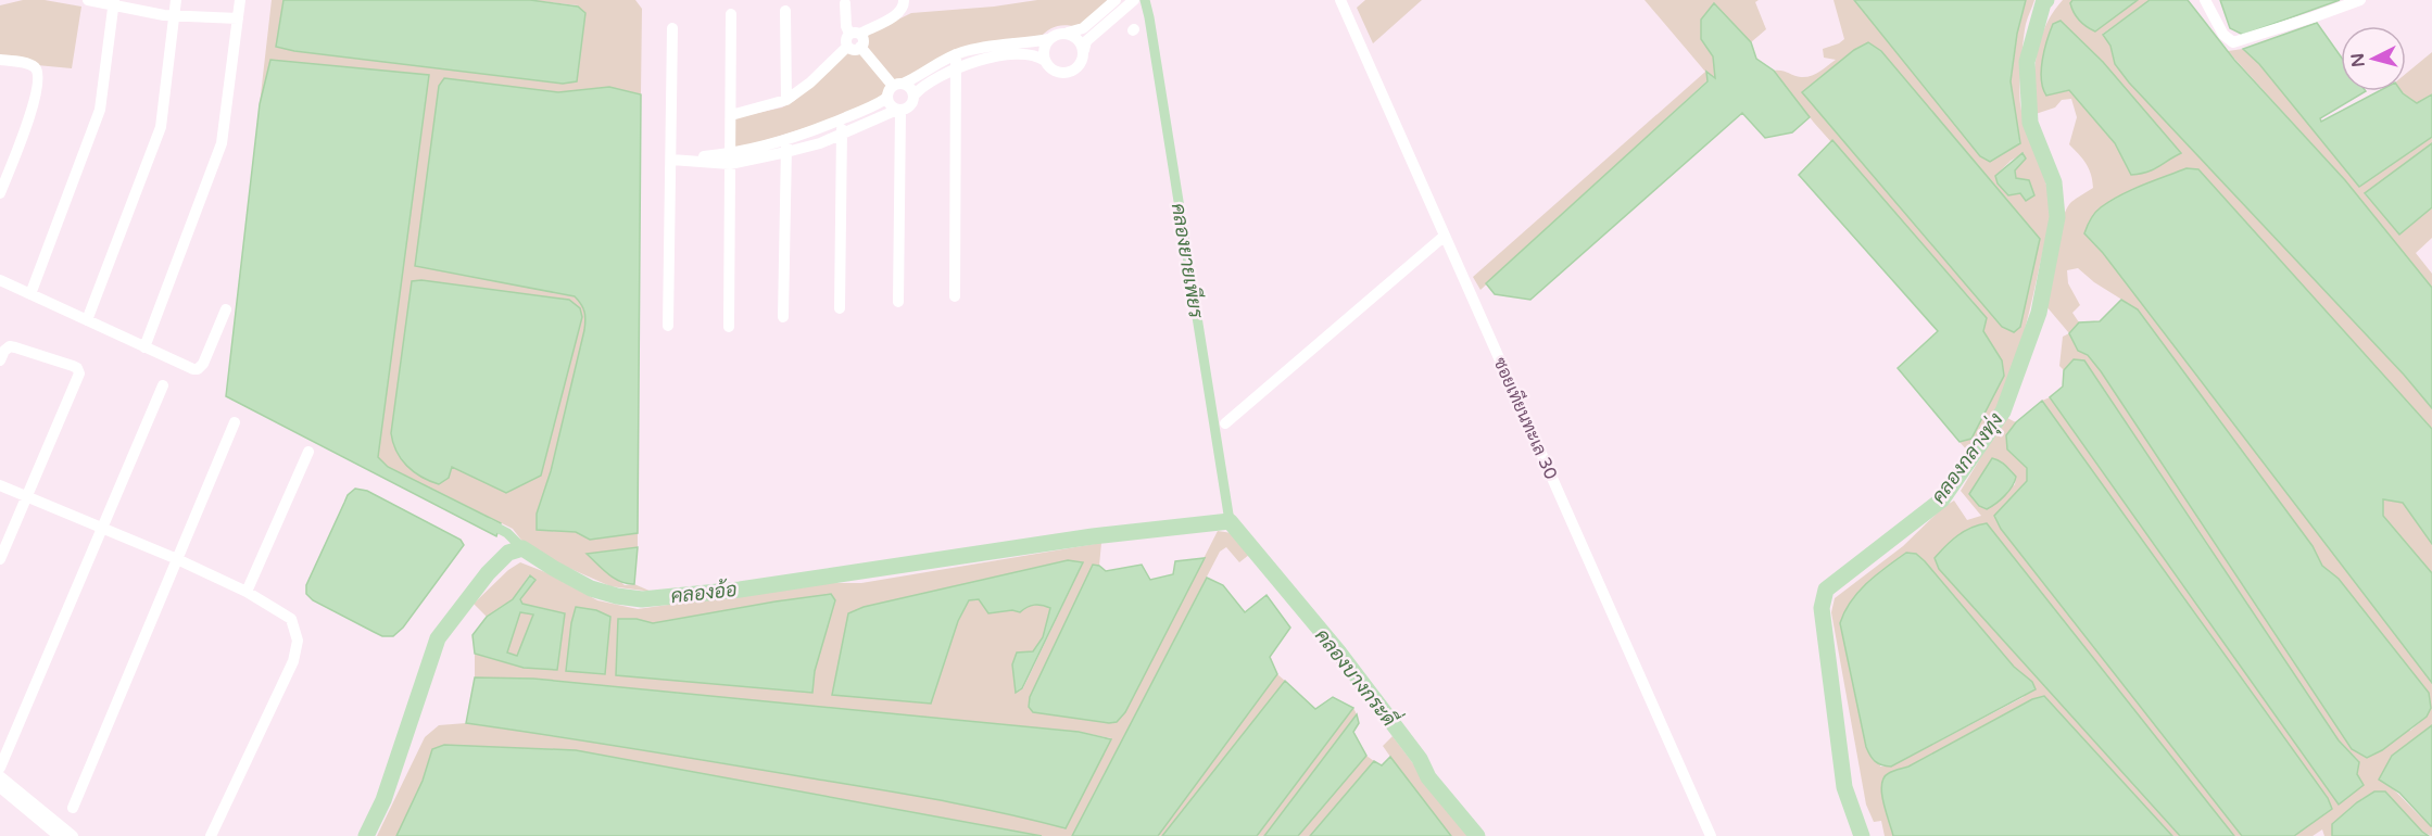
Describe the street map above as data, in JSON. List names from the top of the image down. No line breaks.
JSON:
{"streets":{"street":["ซอยเทียนทะเล 30"]},"water":["คลองยายเพียร","คลองกลางทุ่ง","คลองอ้อ","คลองบางกระดี่"],"north":"left"}
